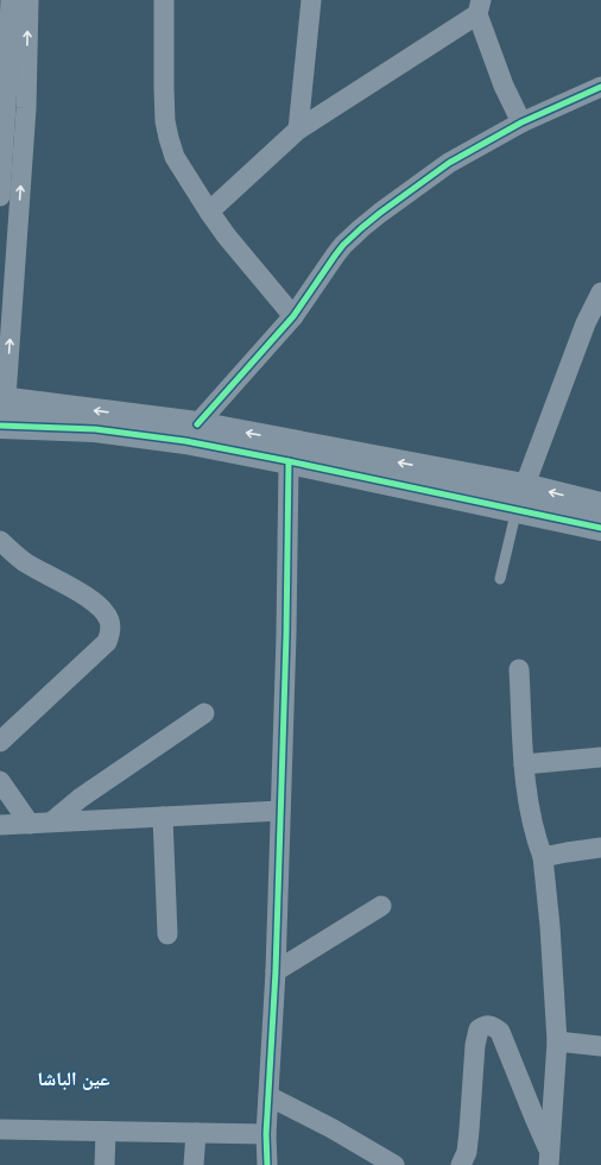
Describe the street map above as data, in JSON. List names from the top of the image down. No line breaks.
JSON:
{"districts":["عين الباشا"]}
